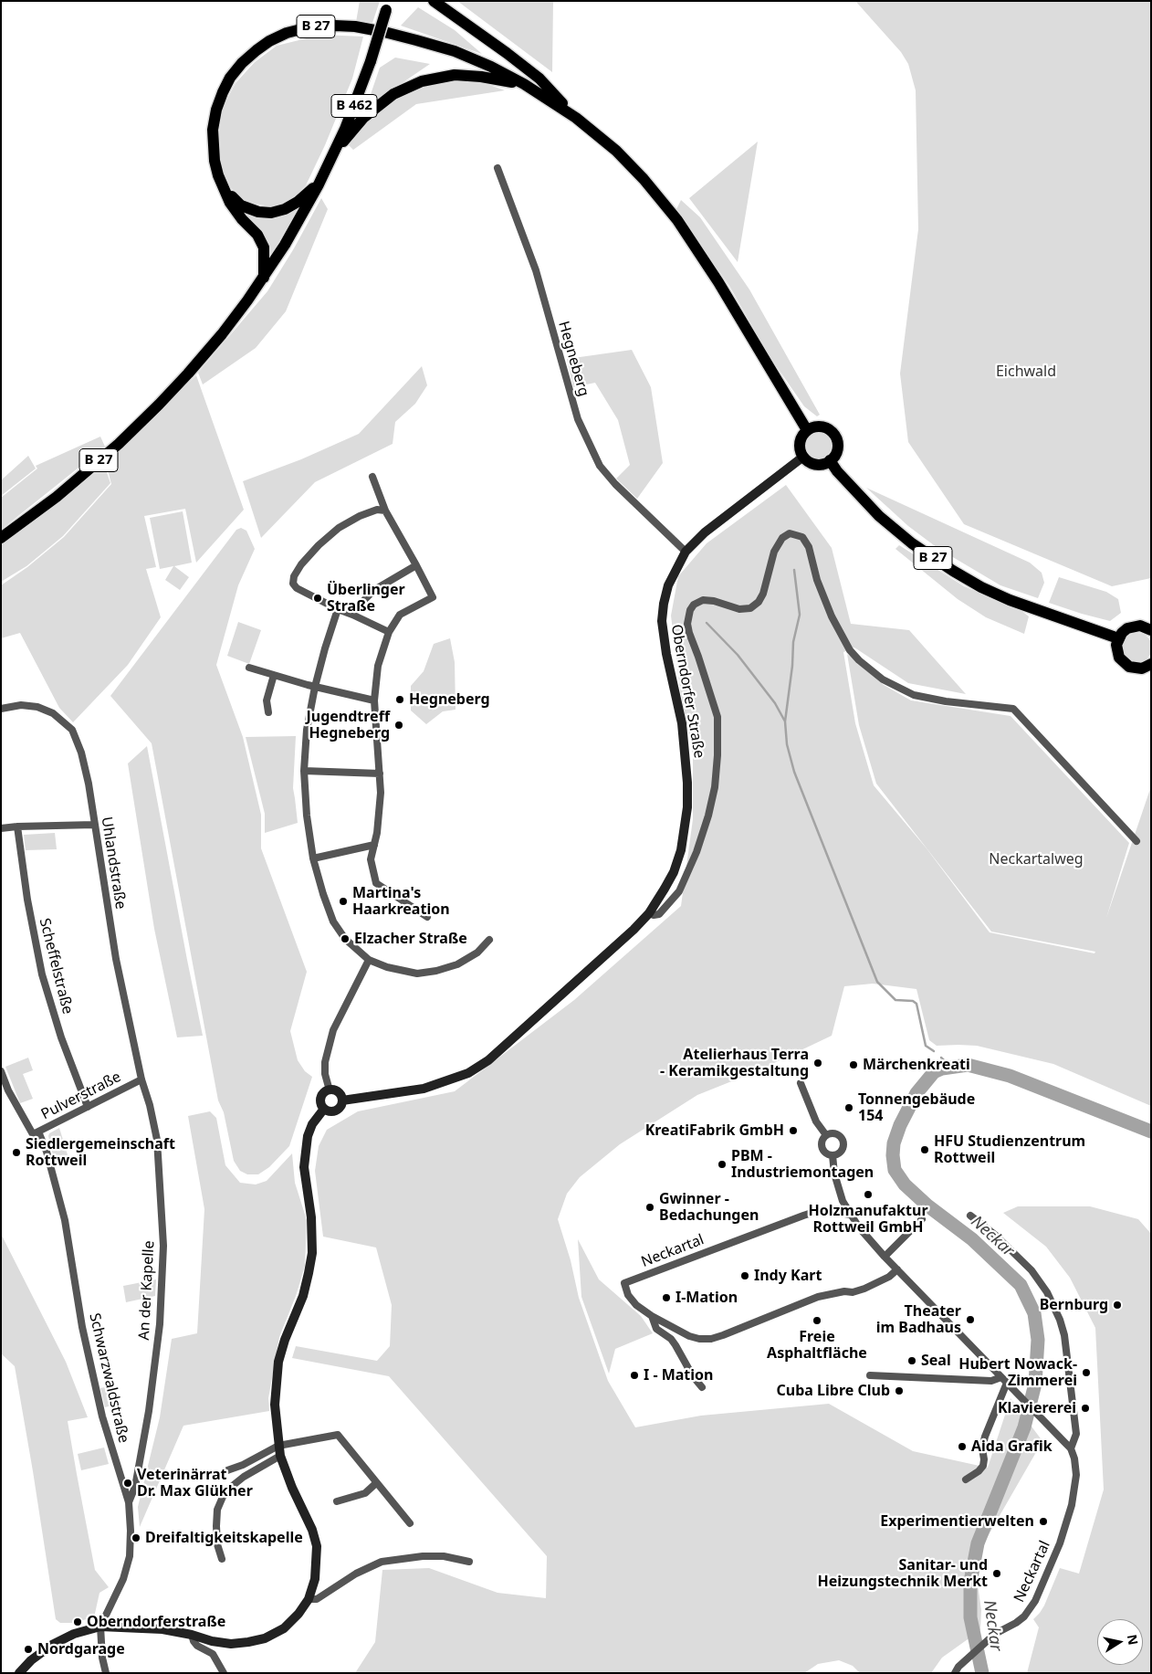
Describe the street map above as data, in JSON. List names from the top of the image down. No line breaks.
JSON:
{"streets":{"main road":["B 27","B 462"],"street":["Hegneberg","Oberndorfer Straße","Uhlandstraße","Scheffelstraße","Pulverstraße","Neckartal","An der Kapelle","Schwarzwaldstraße"]},"crossings":[["B 27","B 462"],["B 27","Oberndorfer Straße"],["Hegneberg","Oberndorfer Straße"],["Uhlandstraße","Pulverstraße"],["Uhlandstraße","An der Kapelle"],["Scheffelstraße","Pulverstraße"],["Pulverstraße","An der Kapelle"],["Pulverstraße","Schwarzwaldstraße"],["An der Kapelle","Schwarzwaldstraße"]],"water":["Neckar"],"parks":["Eichwald","Neckartalweg"],"places":["Überlinger Straße","Hegneberg","Jugendtreff Hegneberg","Martina's Haarkreation","Elzacher Straße","Atelierhaus Terra - Keramikgestaltung","Märchenkreati","Tonnengebäude 154","KreatiFabrik GmbH","HFU Studienzentrum Rottweil","Siedlergemeinschaft Rottweil","PBM - Industriemontagen","Holzmanufaktur Rottweil GmbH","Gwinner - Bedachungen","Indy Kart","I-Mation","Bernburg","Theater im Badhaus","Freie Asphaltfläche","Seal","Hubert Nowack- Zimmerei","I - Mation","Cuba Libre Club","Klaviererei","Aida Grafik","Veterinärrat Dr. Max Glükher","Experimentierwelten","Dreifaltigkeitskapelle","Sanitar- und Heizungstechnik Merkt","Oberndorferstraße","Nordgarage"],"north":"right"}
